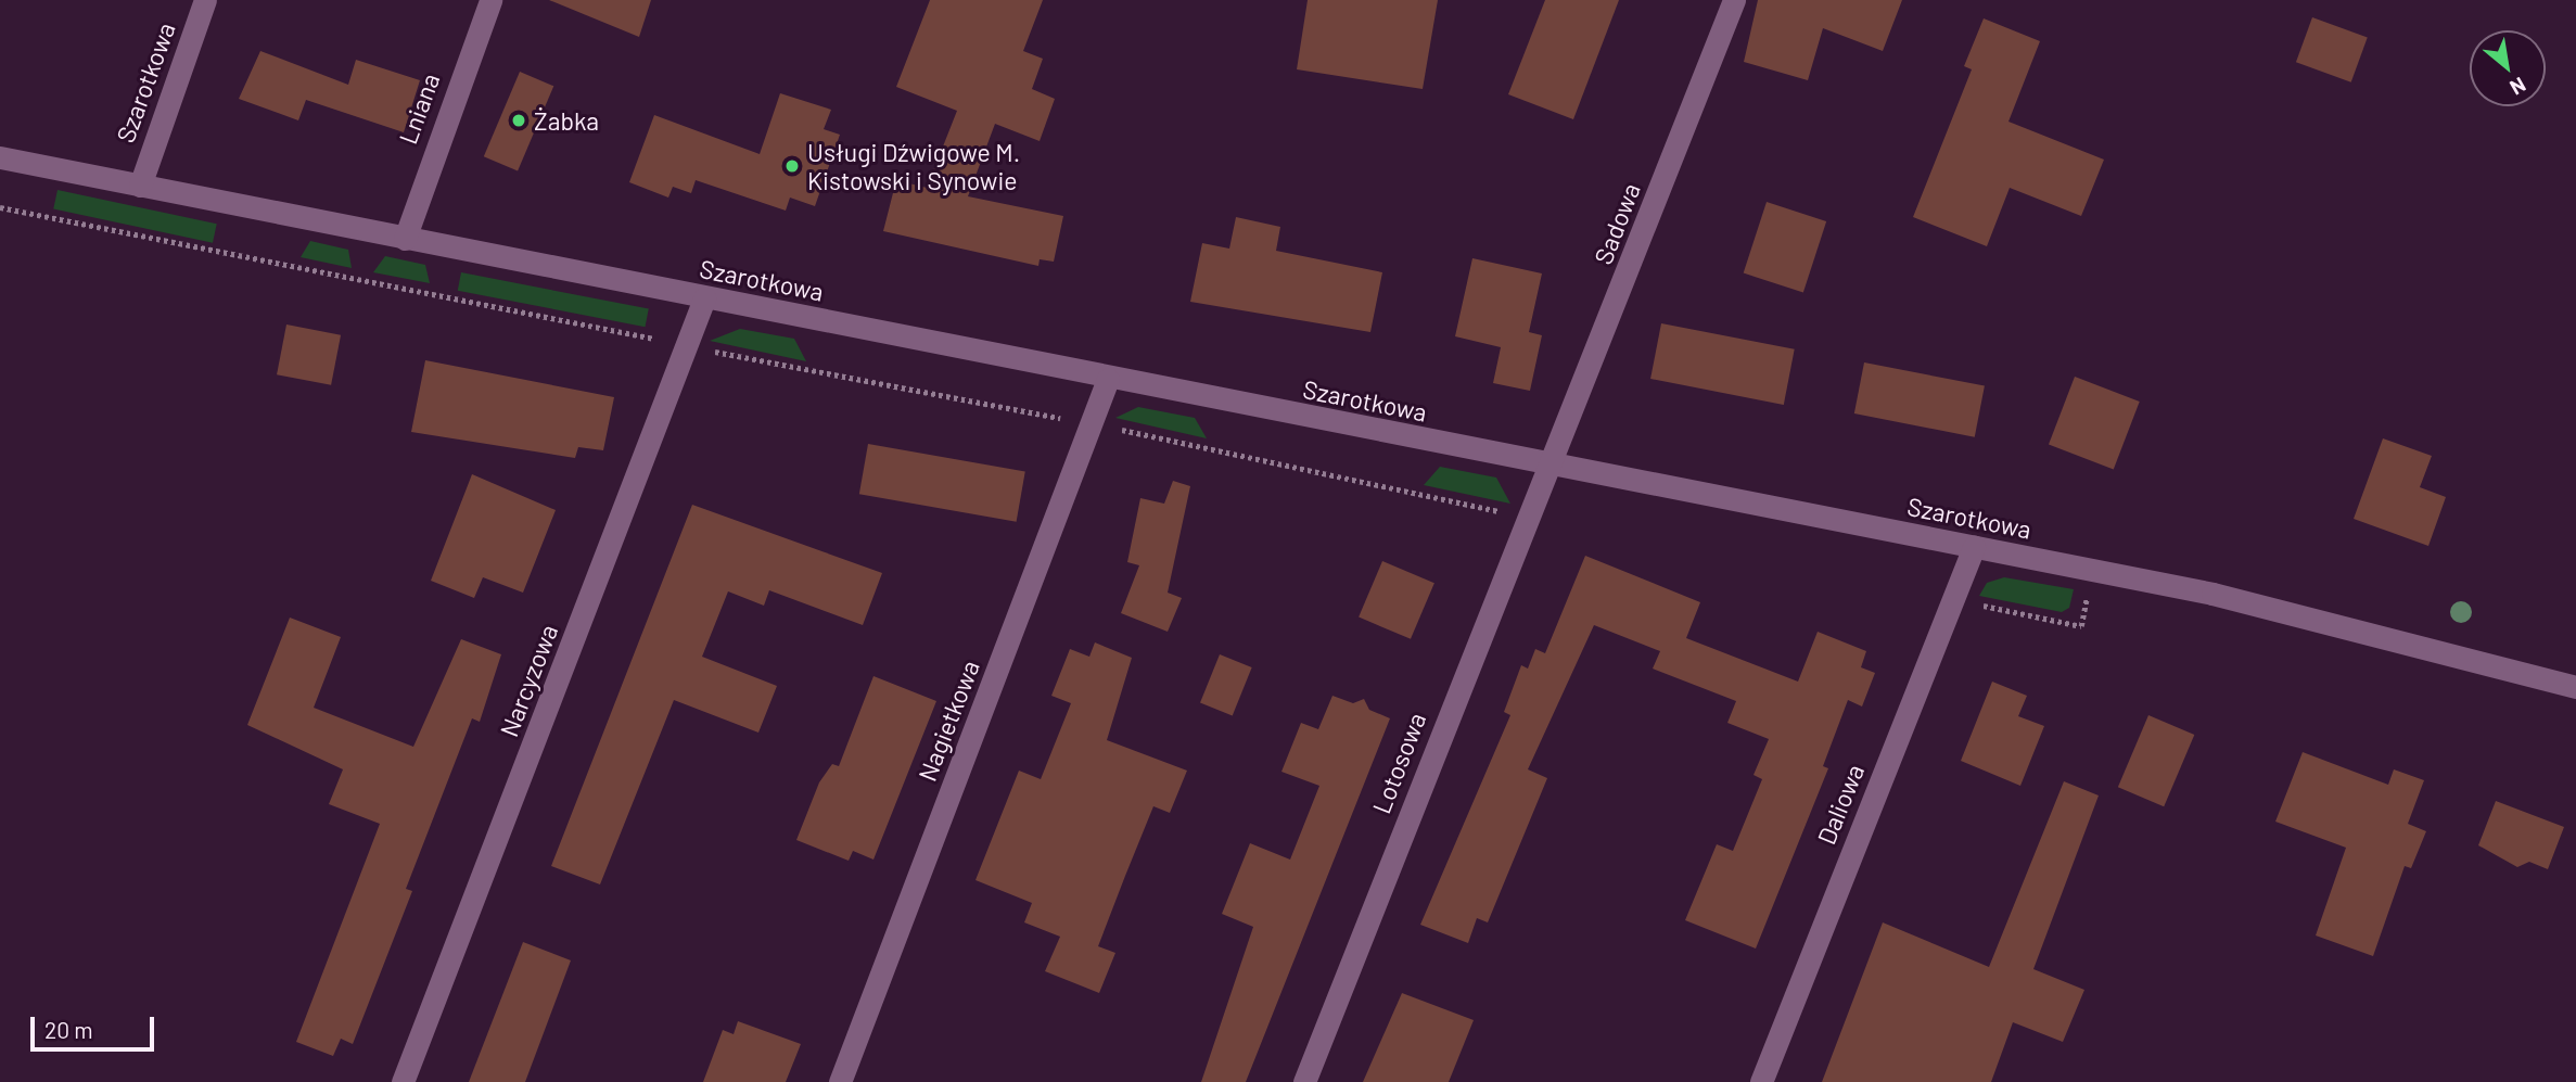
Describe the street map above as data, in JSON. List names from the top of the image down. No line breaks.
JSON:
{"streets":{"street":["Szarotkowa","Lniana","Sadowa","Narcyzowa","Nagietkowa","Lotosowa","Daliowa"]},"crossings":[["Szarotkowa","Lniana"],["Szarotkowa","Sadowa"],["Szarotkowa","Narcyzowa"],["Szarotkowa","Nagietkowa"],["Szarotkowa","Lotosowa"],["Szarotkowa","Daliowa"],["Sadowa","Lotosowa"]],"places":["Żabka","Usługi Dźwigowe M. Kistowski i Synowie"],"scale_bar":"20 m","north":"bottom right"}
